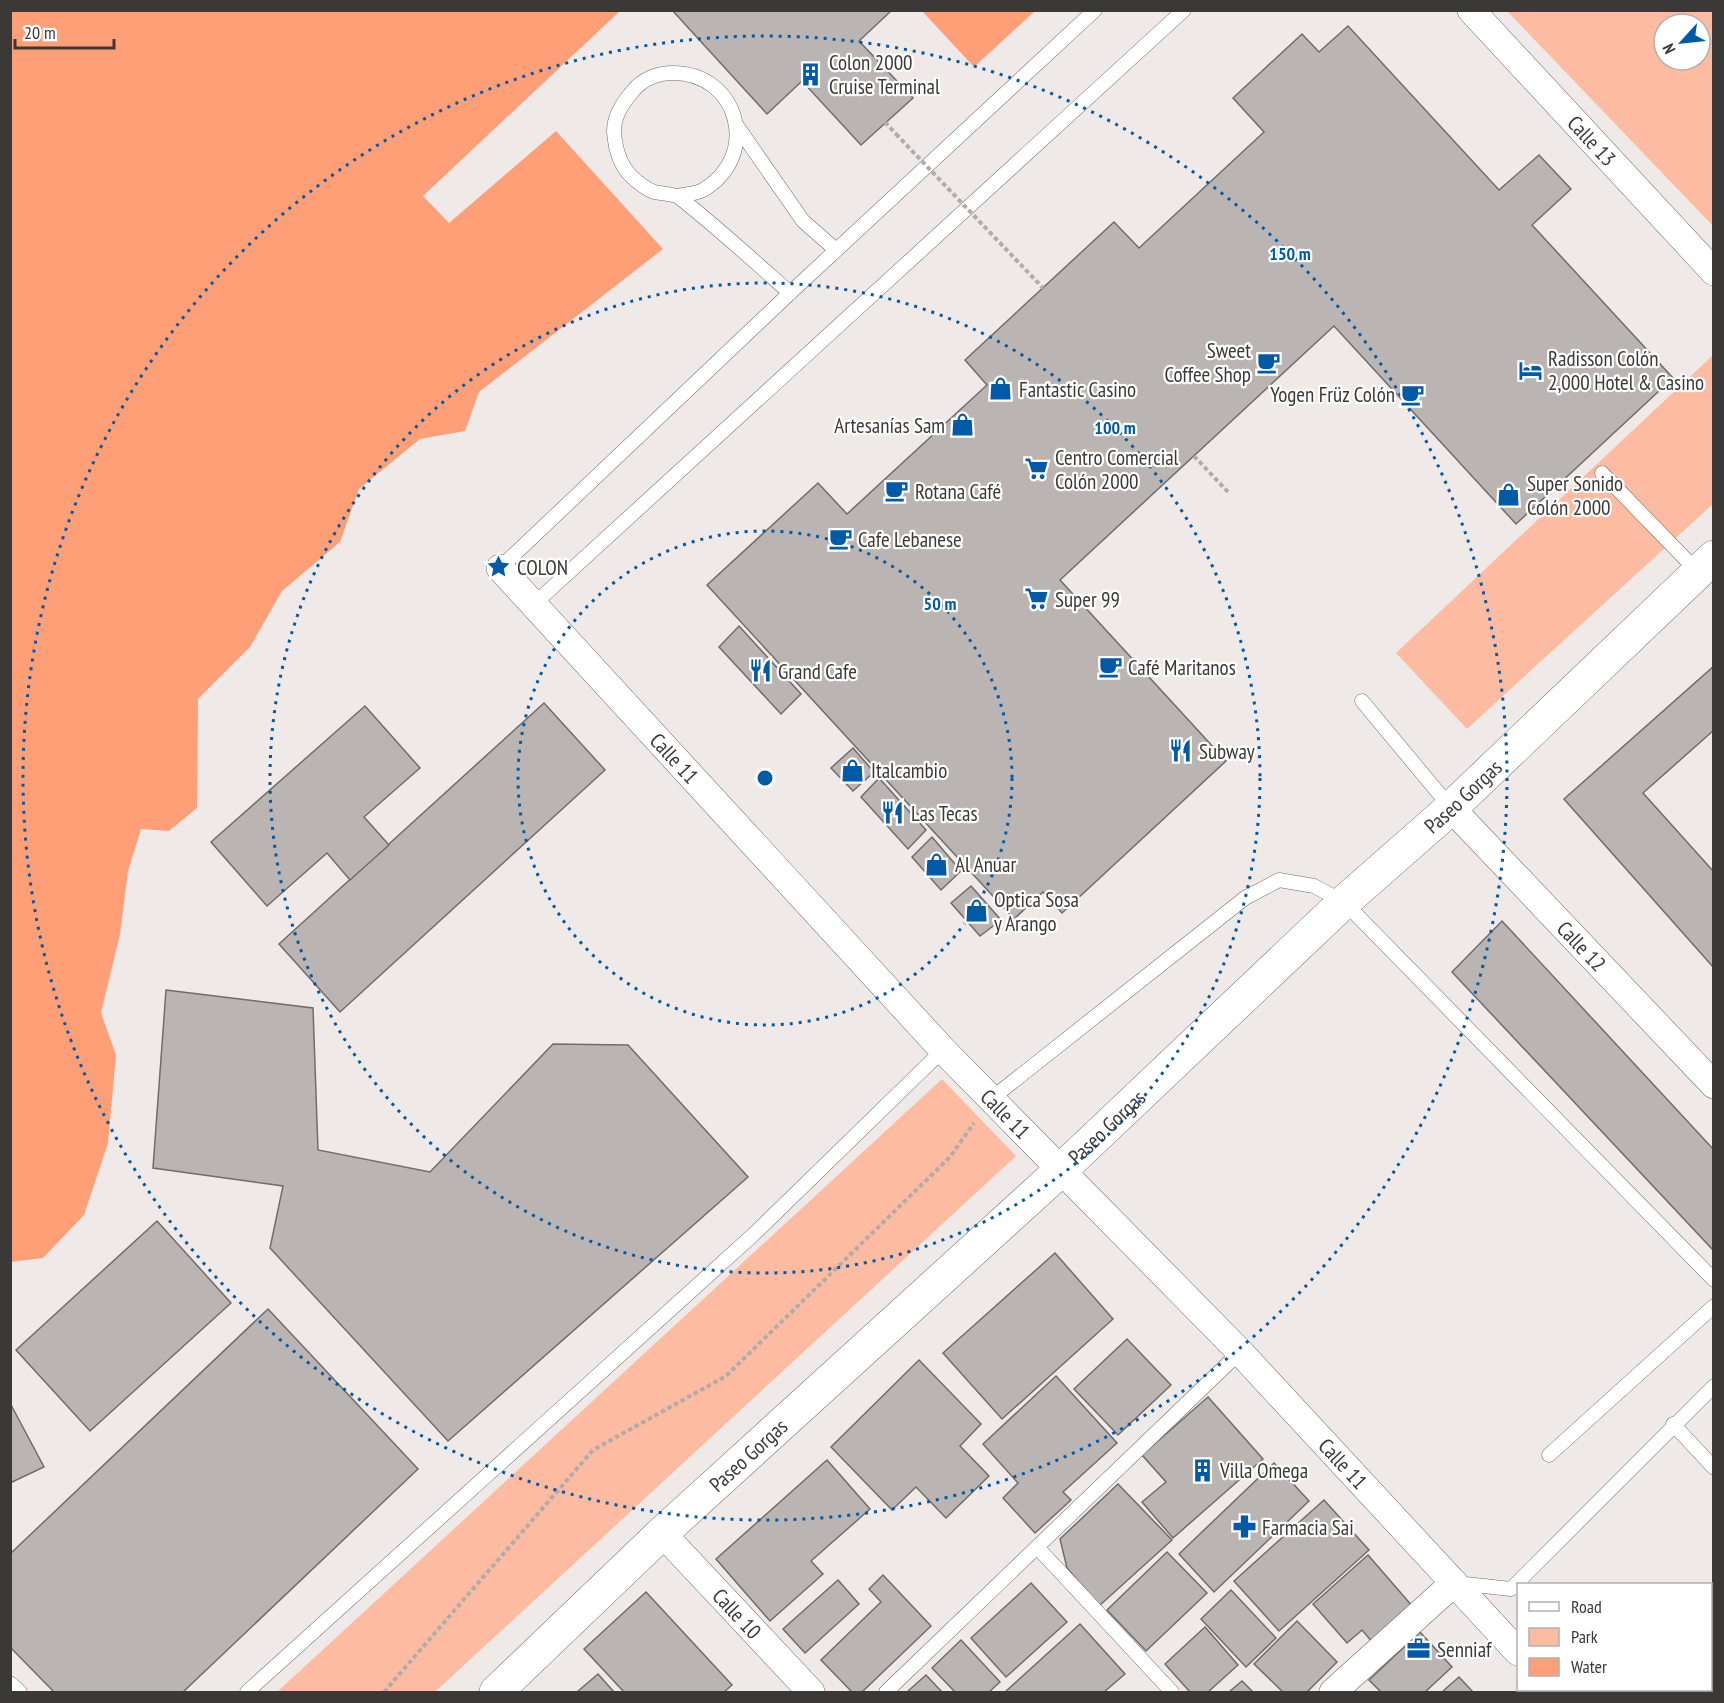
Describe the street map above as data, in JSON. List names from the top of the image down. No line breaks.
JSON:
{"streets":{"street":["Calle 13","Calle 11","Paseo Gorgas","Calle 12","Calle 10"]},"crossings":[["Calle 11","Paseo Gorgas"],["Paseo Gorgas","Calle 12"],["Paseo Gorgas","Calle 10"]],"places":{"building":["Colon 2000 Cruise Terminal","Villa Omega"],"cafe":["Sweet Coffee Shop","Yogen Früz Colón","Rotana Café","Cafe Lebanese","Café Maritanos"],"hotel":["Radisson Colón 2,000 Hotel & Casino"],"shop":["Fantastic Casino","Artesanías Sam","Super Sonido Colón 2000","Italcambio","Al Anuar","Optica Sosa y Arango"],"supermarket":["Centro Comercial Colón 2000","Super 99"],"place":["COLON"],"restaurant":["Grand Cafe","Subway","Las Tecas"],"pharmacy":["Farmacia Sai"],"office":["Senniaf"]},"legend":["Road","Park","Water"],"scale_bar":"20 m","north":"bottom left","rings":["150 m","100 m","50 m"]}
